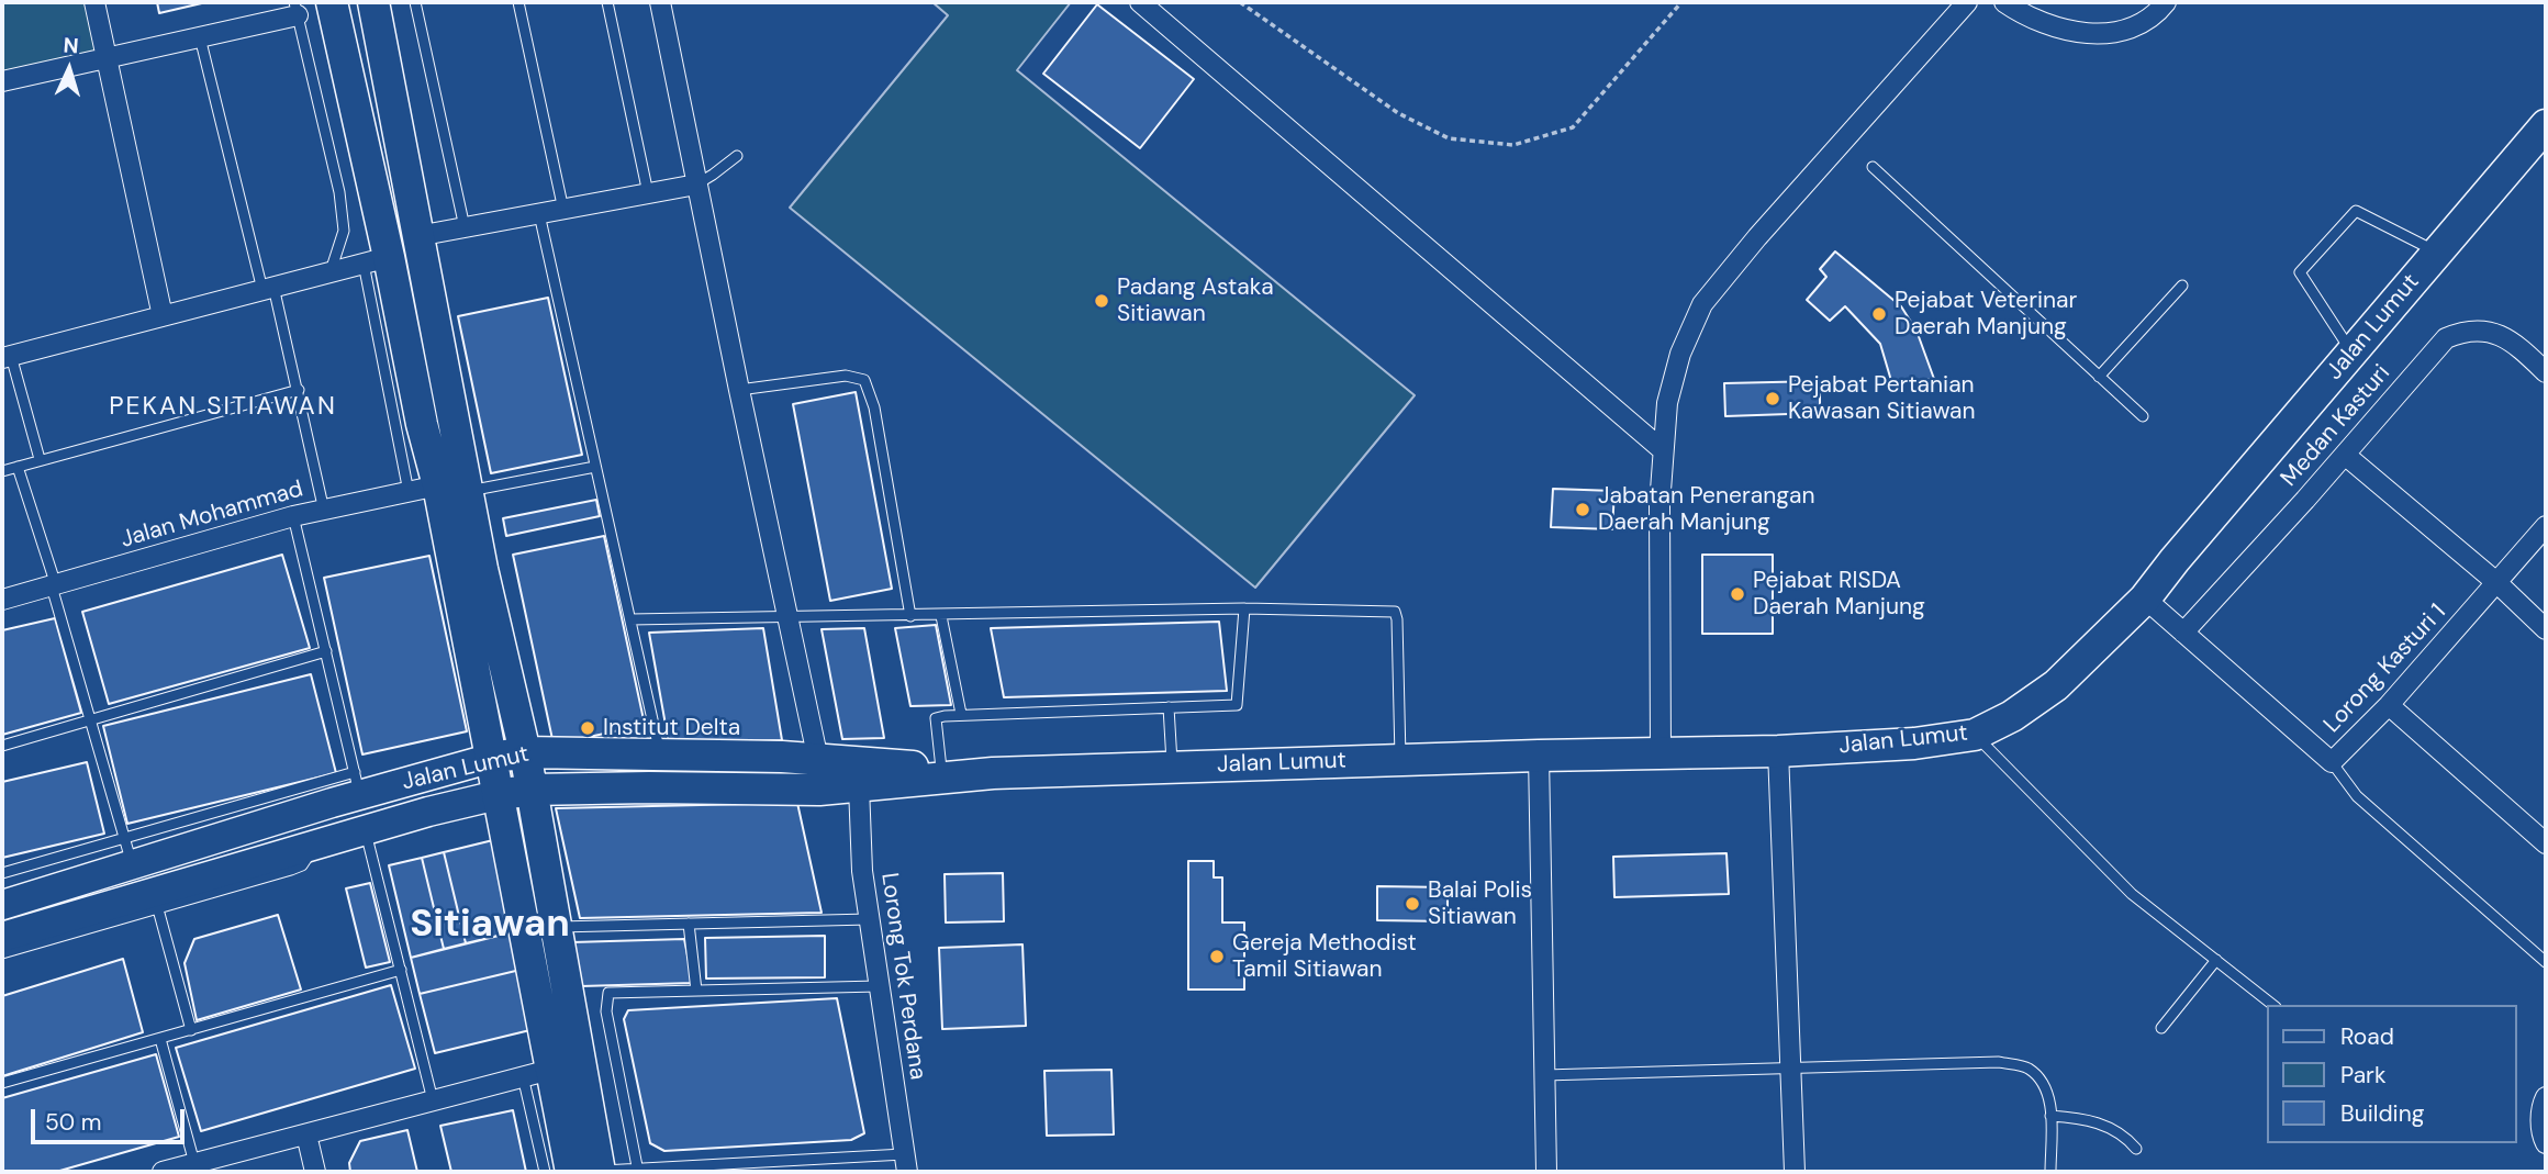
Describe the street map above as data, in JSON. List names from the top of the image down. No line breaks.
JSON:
{"streets":{"highway":["Jalan Lumut"],"street":["Medan Kasturi","Jalan Mohammad","Lorong Kasturi 1","Lorong Tok Perdana"]},"crossings":[["Jalan Lumut","Lorong Kasturi 1"],["Jalan Lumut","Lorong Tok Perdana"],["Medan Kasturi","Lorong Kasturi 1"]],"districts":["PEKAN SITIAWAN","Sitiawan"],"places":["Padang Astaka Sitiawan","Pejabat Veterinar Daerah Manjung","Pejabat Pertanian Kawasan Sitiawan","Jabatan Penerangan Daerah Manjung","Pejabat RISDA Daerah Manjung","Institut Delta","Balai Polis Sitiawan","Gereja Methodist Tamil Sitiawan"],"legend":["Road","Park","Building"],"scale_bar":"50 m","north":"top"}
